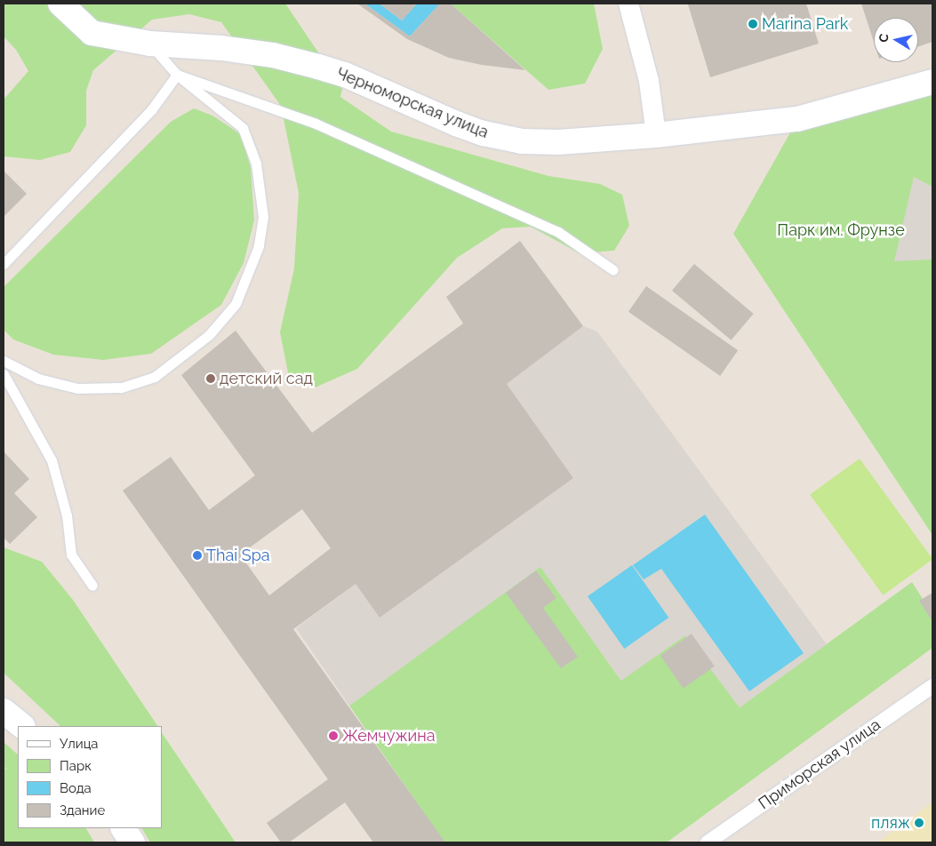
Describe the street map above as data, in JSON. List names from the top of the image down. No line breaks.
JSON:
{"streets":{"main road":["Черноморская улица"],"street":["Приморская улица"]},"parks":["Парк им. Фрунзе"],"places":["Marina Park","детский сад","Thai Spa","Жемчужина","пляж"],"legend":["Улица","Парк","Вода","Здание"],"north":"left"}
